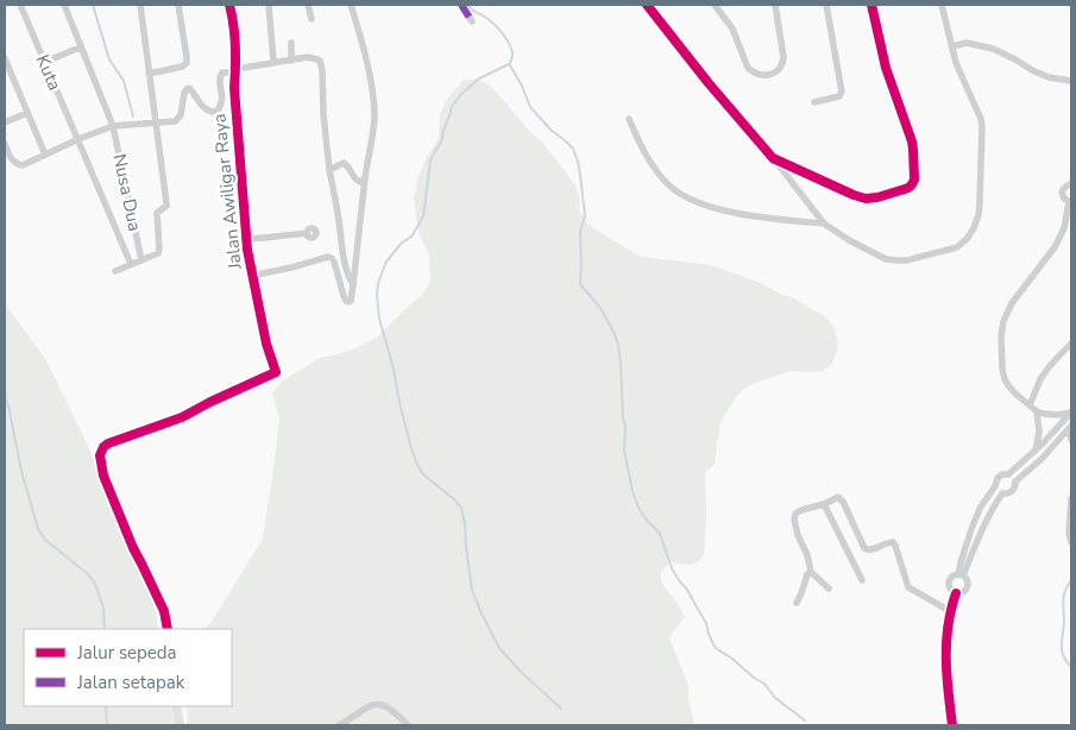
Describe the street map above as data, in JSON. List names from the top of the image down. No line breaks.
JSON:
{"streets":{"street":["Kuta","Jalan Awiligar Raya","Nusa Dua"]},"crossings":[["Kuta","Nusa Dua"]],"legend":["Jalur sepeda","Jalan setapak"]}
